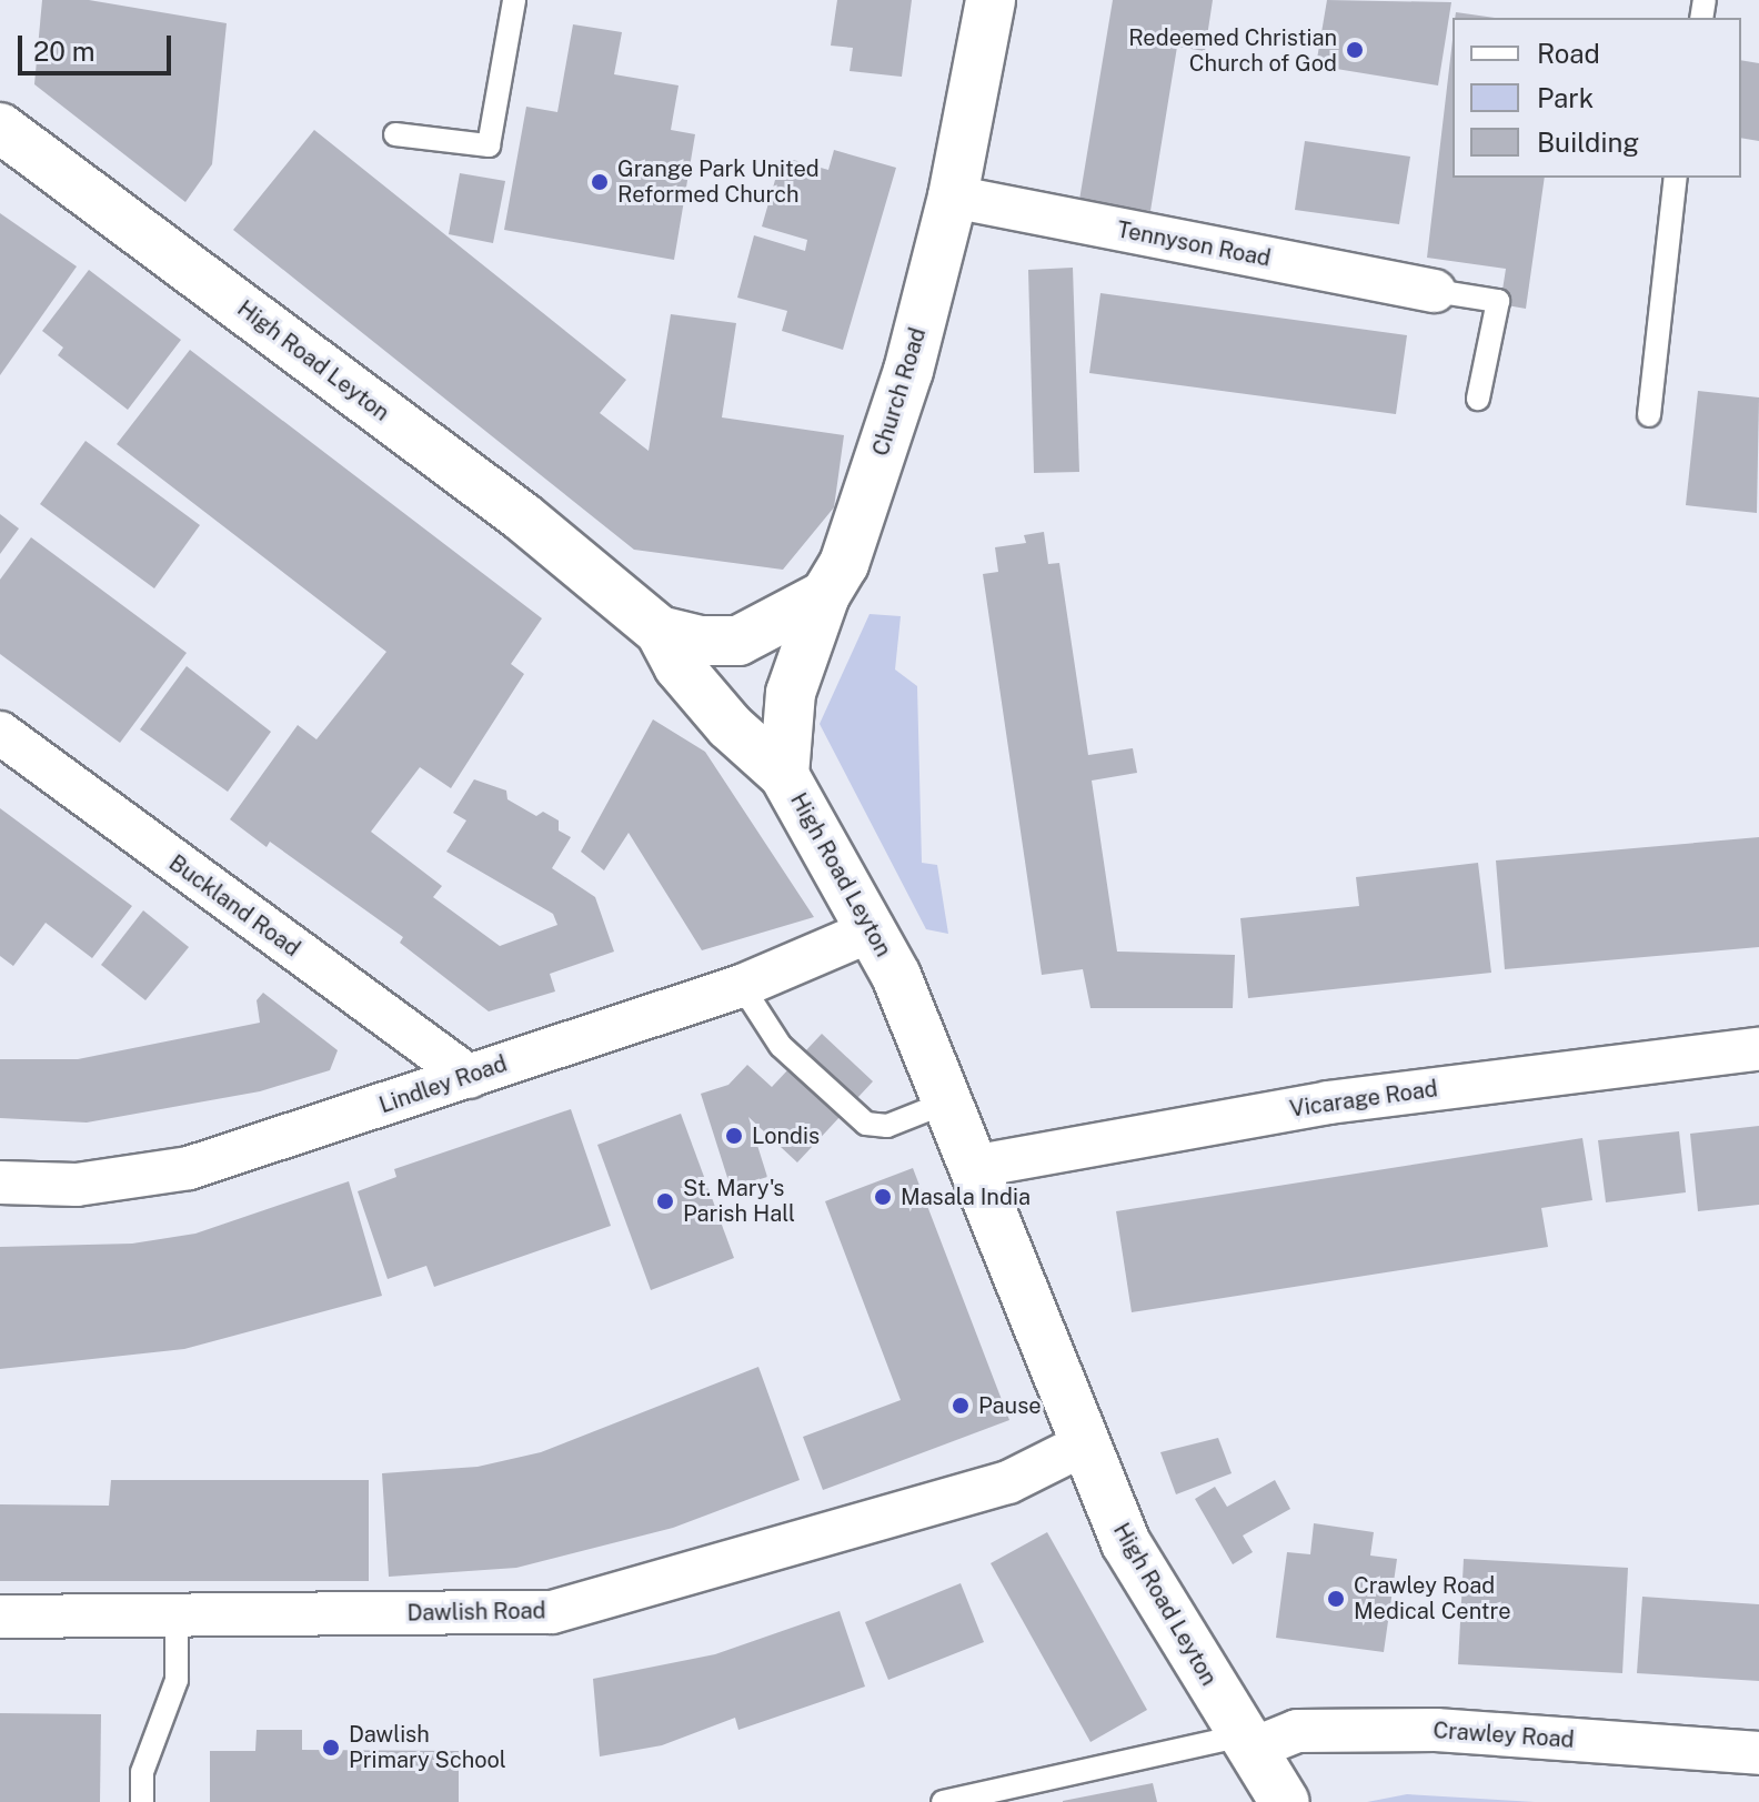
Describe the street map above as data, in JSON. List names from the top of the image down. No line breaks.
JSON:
{"streets":{"main road":["High Road Leyton","Church Road"],"street":["Tennyson Road","Buckland Road","Lindley Road","Vicarage Road","Dawlish Road","Crawley Road"]},"crossings":[["Tennyson Road","Church Road"],["High Road Leyton","Church Road"],["High Road Leyton","Lindley Road"],["High Road Leyton","Vicarage Road"],["High Road Leyton","Dawlish Road"],["High Road Leyton","Crawley Road"],["Buckland Road","Lindley Road"]],"places":["Redeemed Christian Church of God","Grange Park United Reformed Church","Londis","Masala India","St. Mary's Parish Hall","Pause","Crawley Road Medical Centre","Dawlish Primary School"],"legend":["Road","Park","Building"],"scale_bar":"20 m"}
